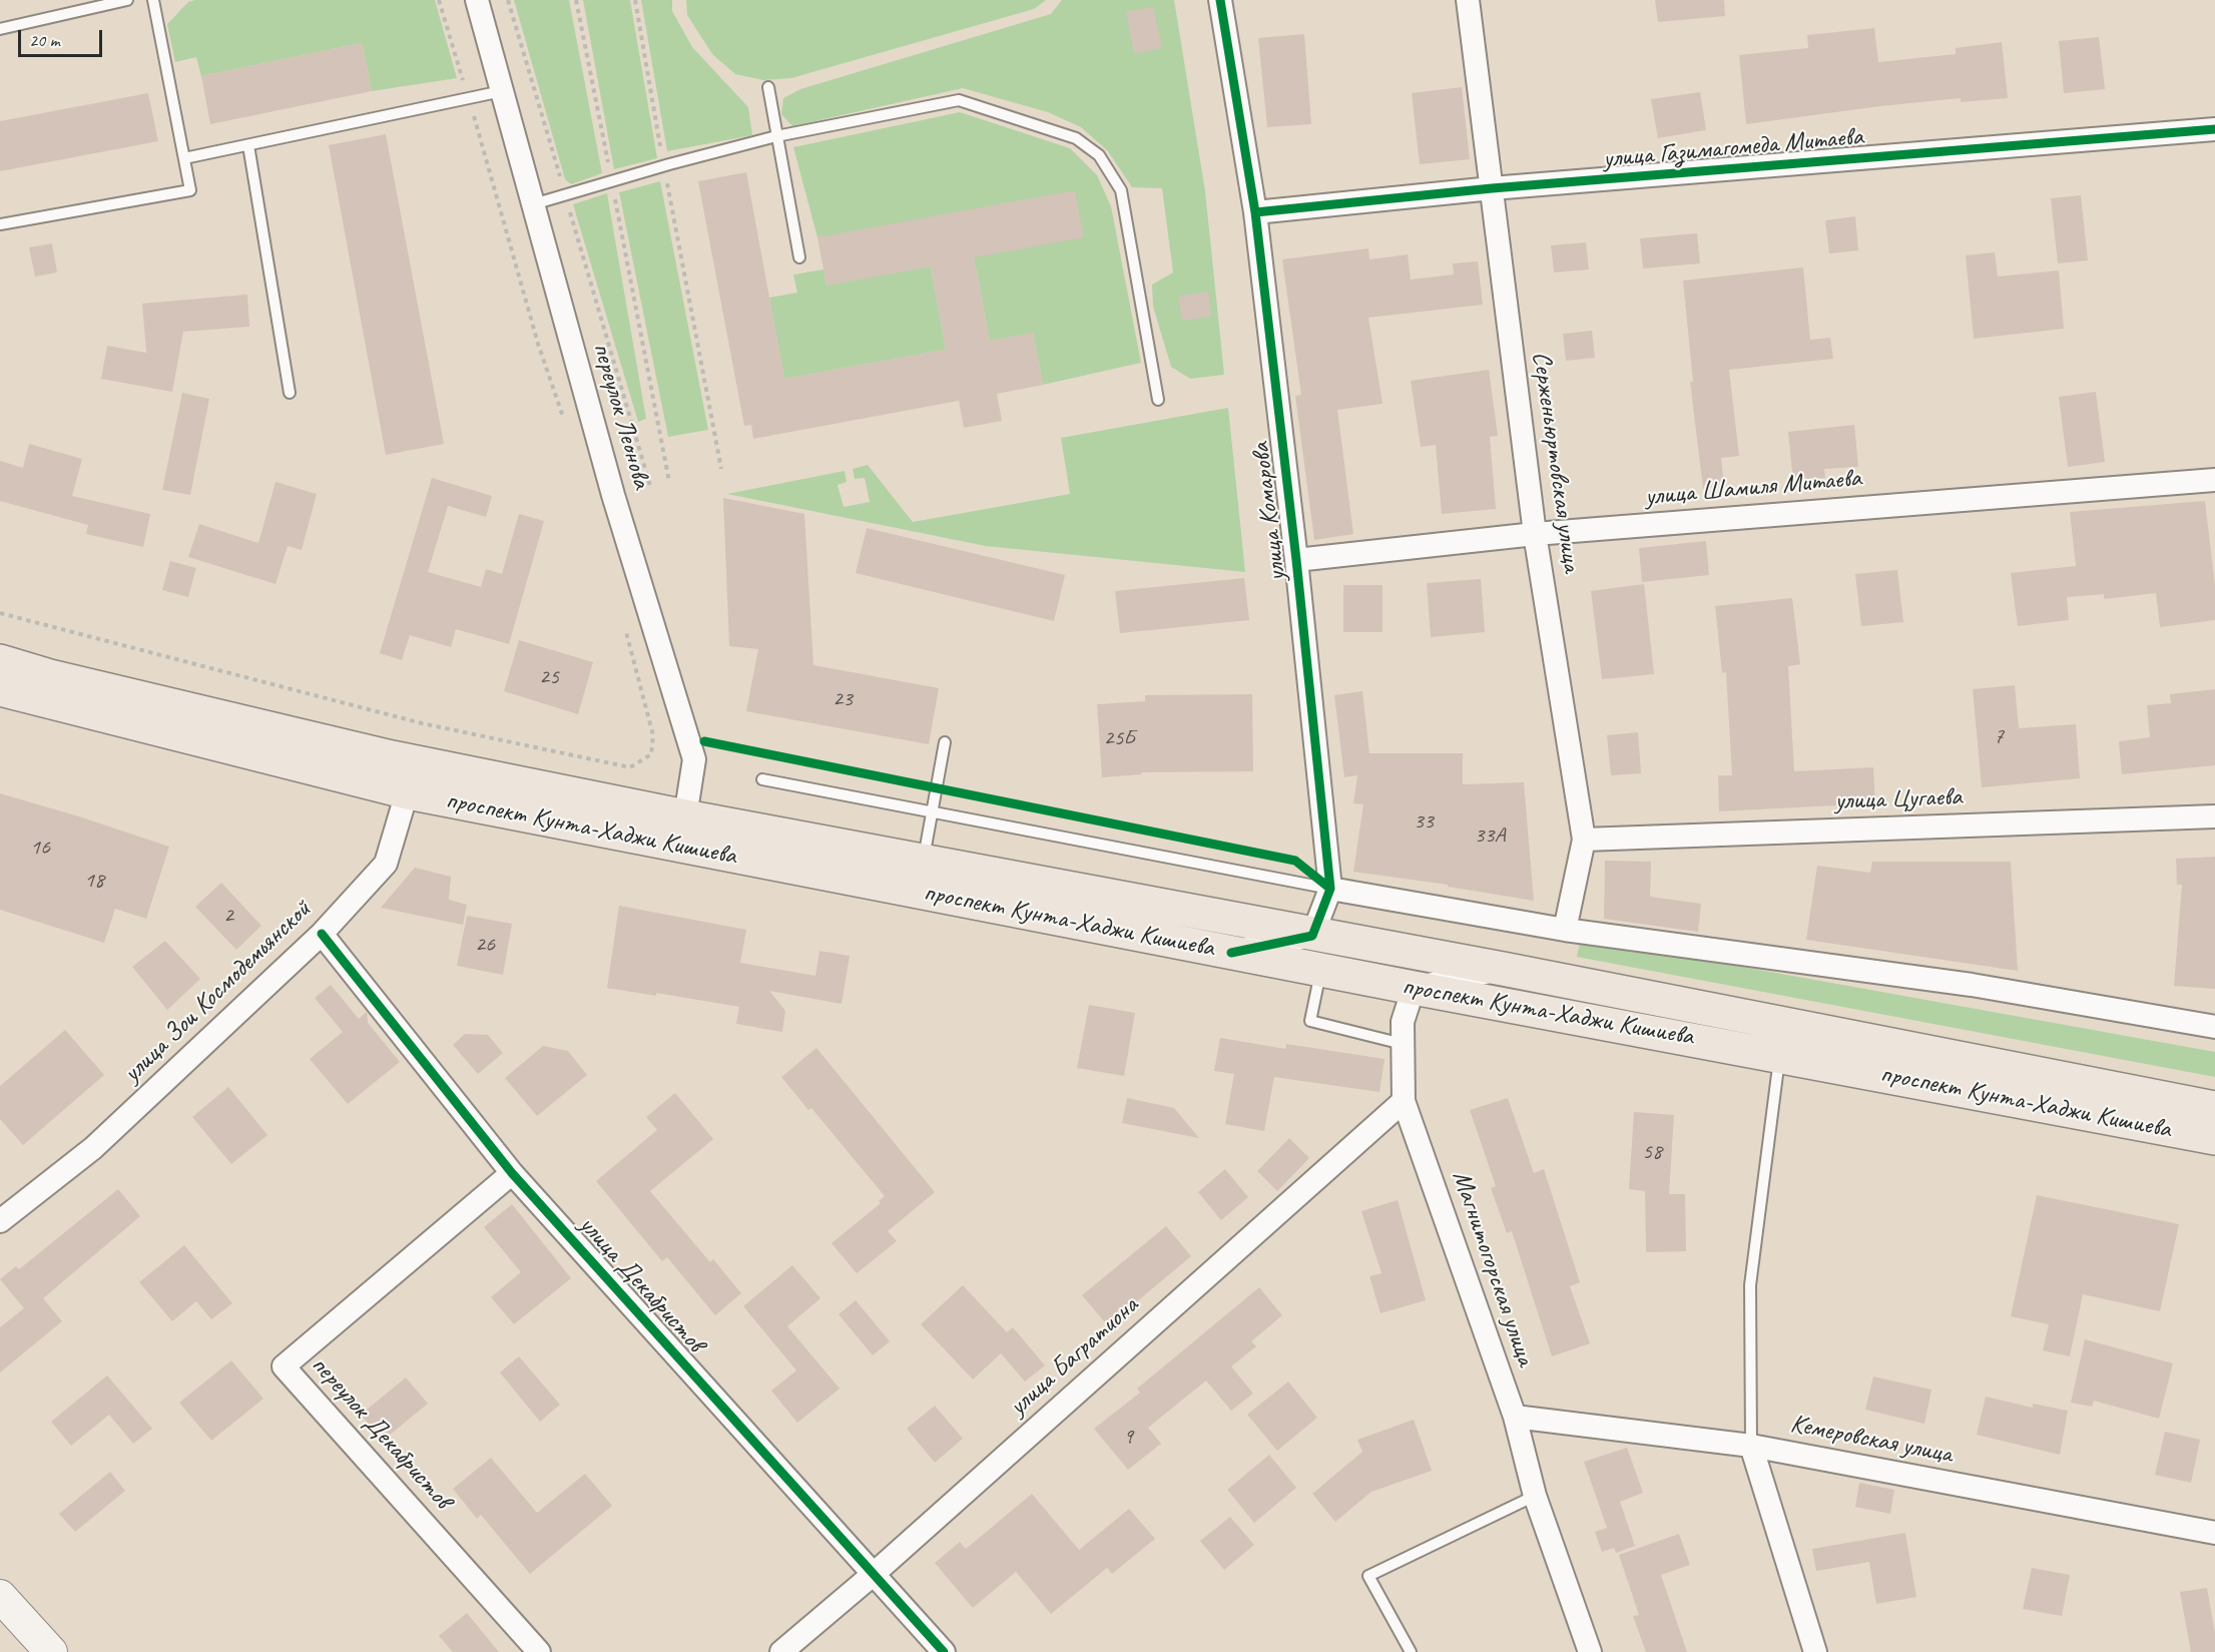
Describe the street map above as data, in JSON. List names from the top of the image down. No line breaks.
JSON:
{"streets":{"main road":["проспект Кунта-Хаджи Кишиева"],"street":["улица Газимагомеда Митаева","переулок Леонова","Серженьюртовская улица","улица Шамиля Митаева","улица Комарова","улица Цугаева","улица Зои Космодемьянской","Магнитогорская улица","улица Декабристов","улица Багратиона","переулок Декабристов","Кемеровская улица"]},"crossings":[["улица Газимагомеда Митаева","Серженьюртовская улица"],["улица Газимагомеда Митаева","улица Комарова"],["переулок Леонова","проспект Кунта-Хаджи Кишиева"],["Серженьюртовская улица","улица Шамиля Митаева"],["Серженьюртовская улица","улица Цугаева"],["улица Шамиля Митаева","улица Комарова"],["улица Комарова","проспект Кунта-Хаджи Кишиева"],["проспект Кунта-Хаджи Кишиева","улица Зои Космодемьянской"],["проспект Кунта-Хаджи Кишиева","Магнитогорская улица"],["улица Зои Космодемьянской","улица Декабристов"],["Магнитогорская улица","улица Багратиона"],["Магнитогорская улица","Кемеровская улица"],["улица Декабристов","улица Багратиона"],["улица Декабристов","переулок Декабристов"]],"house_numbers":["25","23","7","25Б","33","33А","16","18","2","26","58","9"],"scale_bar":"20 m"}
